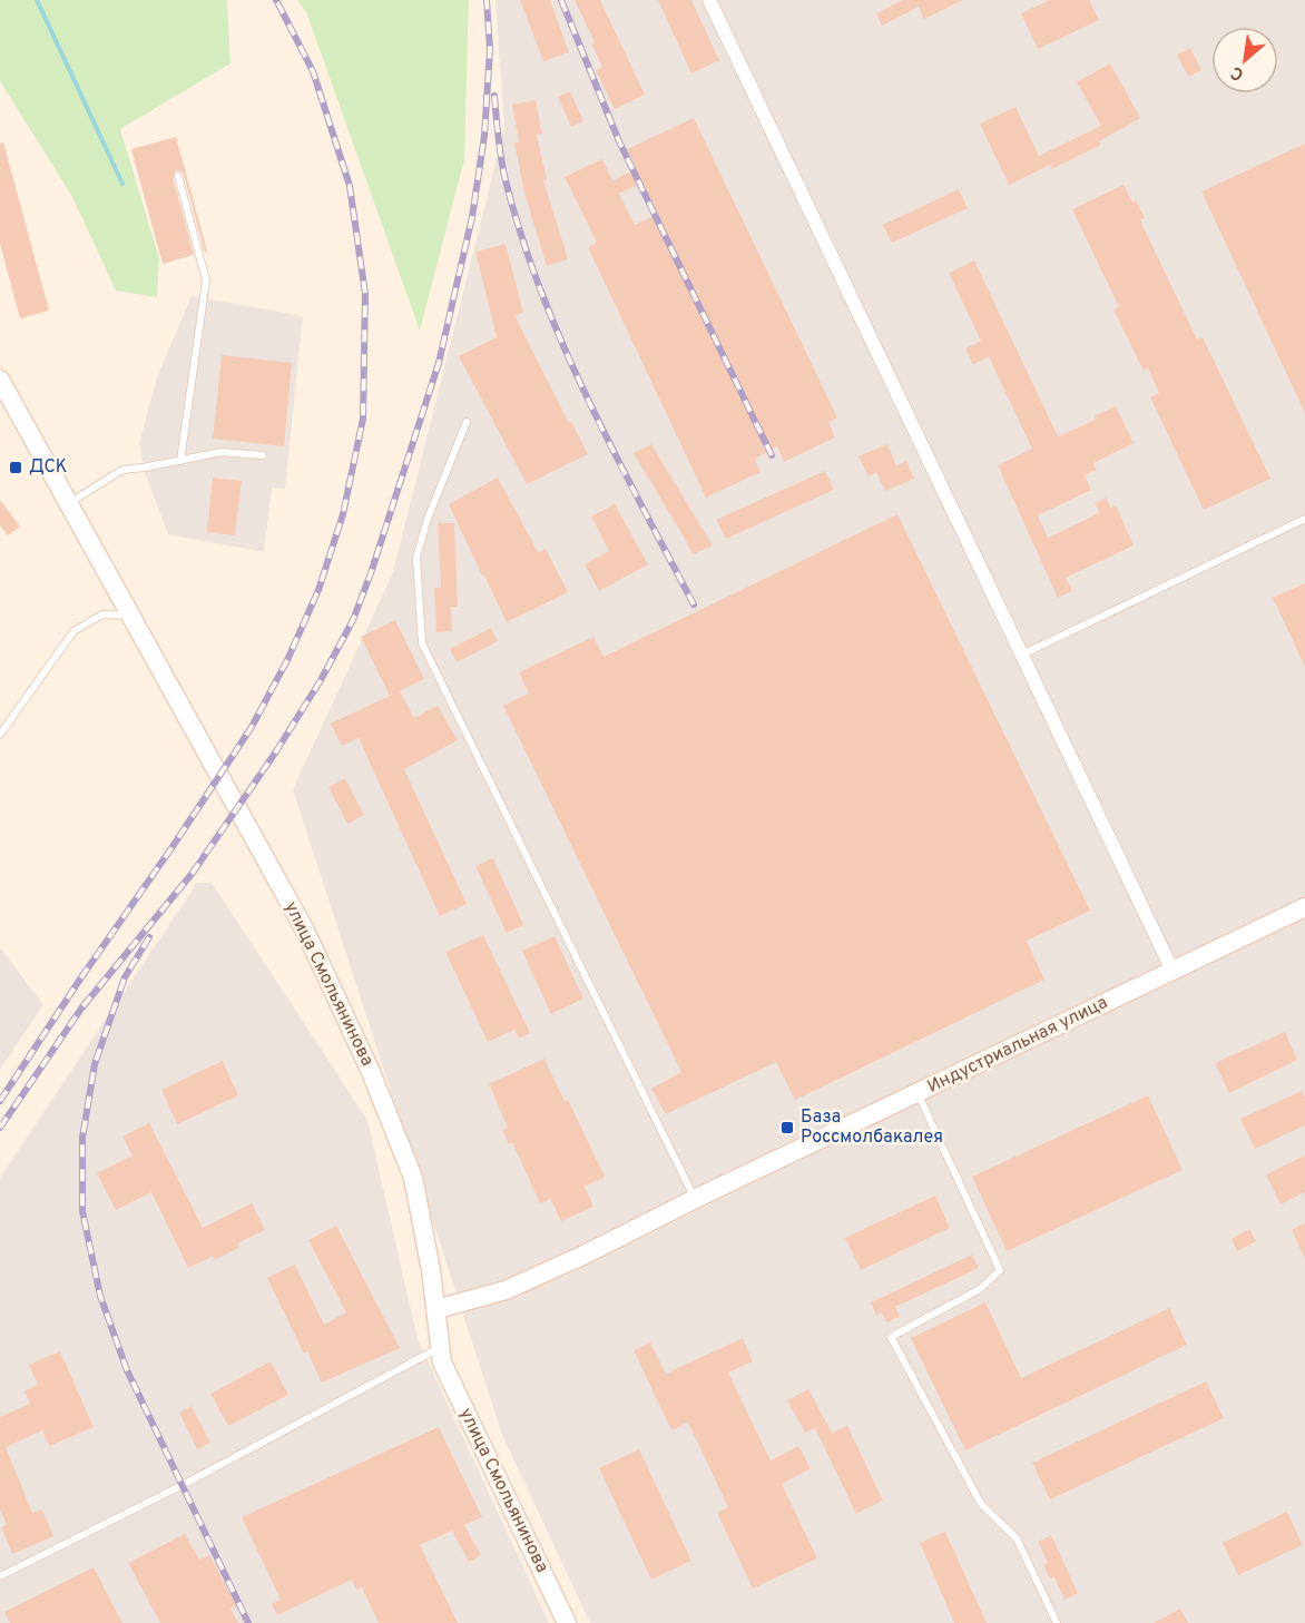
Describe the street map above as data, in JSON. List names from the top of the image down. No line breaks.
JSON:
{"streets":{"street":["улица Смольянинова","Индустриальная улица"]},"crossings":[["улица Смольянинова","Индустриальная улица"]],"places":{"transit":["ДСК","База Россмолбакалея"]},"north":"bottom left"}
